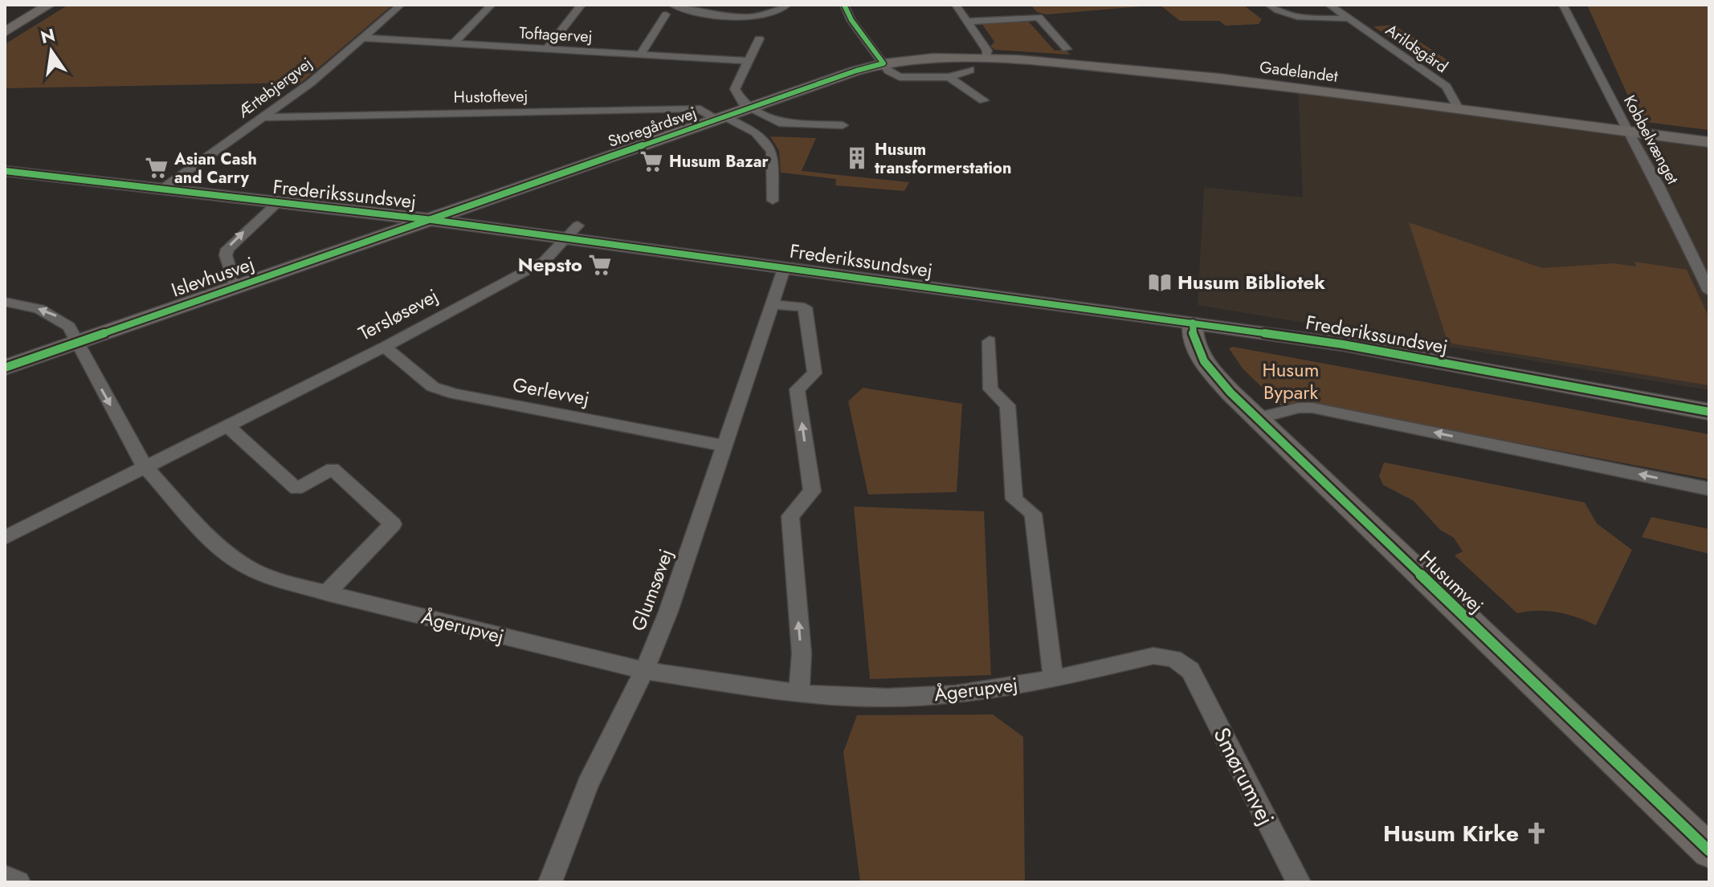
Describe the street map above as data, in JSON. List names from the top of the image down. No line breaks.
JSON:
{"streets":{"street":["Toftagervej","Arildsgård","Gadelandet","Ærtebjergvej","Hustoftevej","Storegårdsvej","Kobbelvænget","Frederikssundsvej","Islevhusvej","Tersløsevej","Gerlevvej","Husumvej","Glumsøvej","Ågerupvej","Smørumvej"]},"crossings":[["Toftagervej","Ærtebjergvej"],["Arildsgård","Gadelandet"],["Gadelandet","Storegårdsvej"],["Gadelandet","Kobbelvænget"],["Ærtebjergvej","Hustoftevej"],["Ærtebjergvej","Frederikssundsvej"],["Hustoftevej","Storegårdsvej"],["Storegårdsvej","Frederikssundsvej"],["Storegårdsvej","Islevhusvej"],["Frederikssundsvej","Islevhusvej"],["Frederikssundsvej","Tersløsevej"],["Frederikssundsvej","Husumvej"],["Frederikssundsvej","Glumsøvej"],["Islevhusvej","Ågerupvej"],["Tersløsevej","Gerlevvej"],["Tersløsevej","Ågerupvej"],["Gerlevvej","Glumsøvej"],["Glumsøvej","Ågerupvej"],["Ågerupvej","Smørumvej"]],"parks":["Husum Bypark"],"places":{"building":["Husum transformerstation"],"supermarket":["Husum Bazar","Asian Cash and Carry","Nepsto"],"library":["Husum Bibliotek"],"church":["Husum Kirke"]},"north":"top"}
